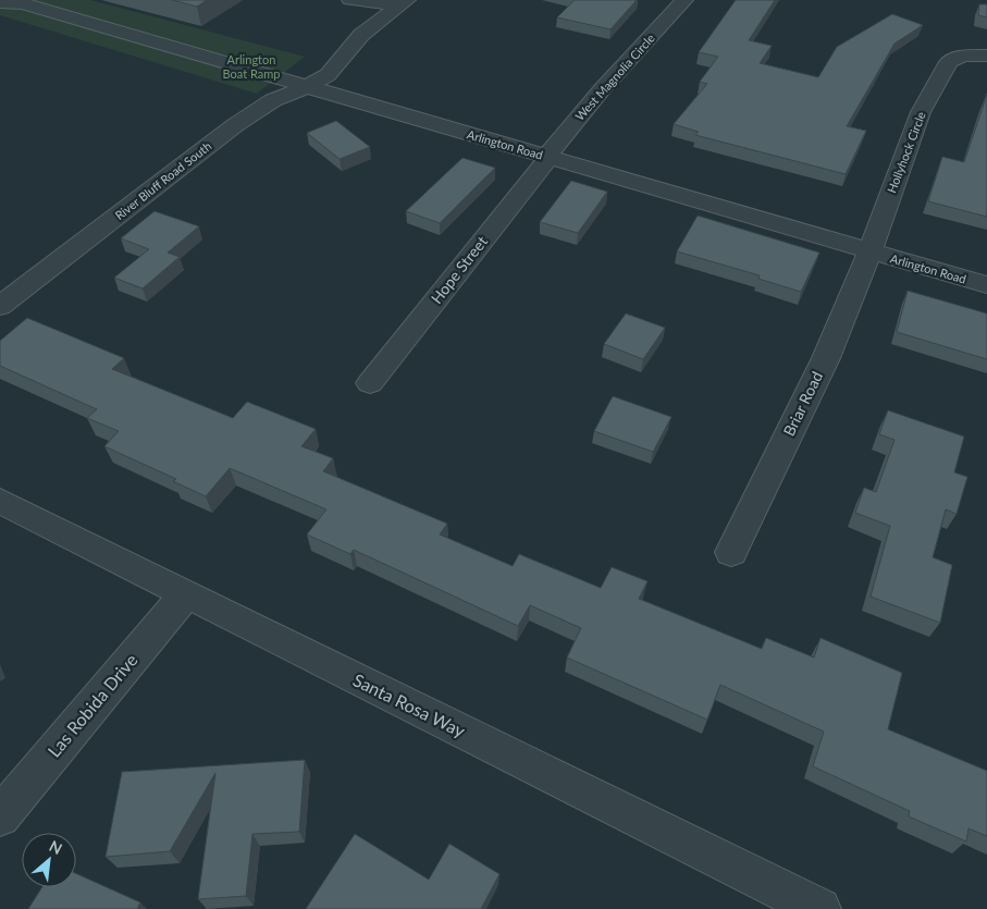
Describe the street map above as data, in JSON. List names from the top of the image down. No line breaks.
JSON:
{"streets":{"street":["West Magnolia Circle","Arlington Road","Hollyhock Circle","River Bluff Road South","Hope Street","Briar Road","Las Robida Drive","Santa Rosa Way"]},"crossings":[["West Magnolia Circle","Arlington Road"],["West Magnolia Circle","Hope Street"],["Arlington Road","Hollyhock Circle"],["Arlington Road","River Bluff Road South"],["Arlington Road","Hope Street"],["Arlington Road","Briar Road"],["Hollyhock Circle","Briar Road"],["Las Robida Drive","Santa Rosa Way"]],"parks":["Arlington Boat Ramp"],"north":"top right"}
